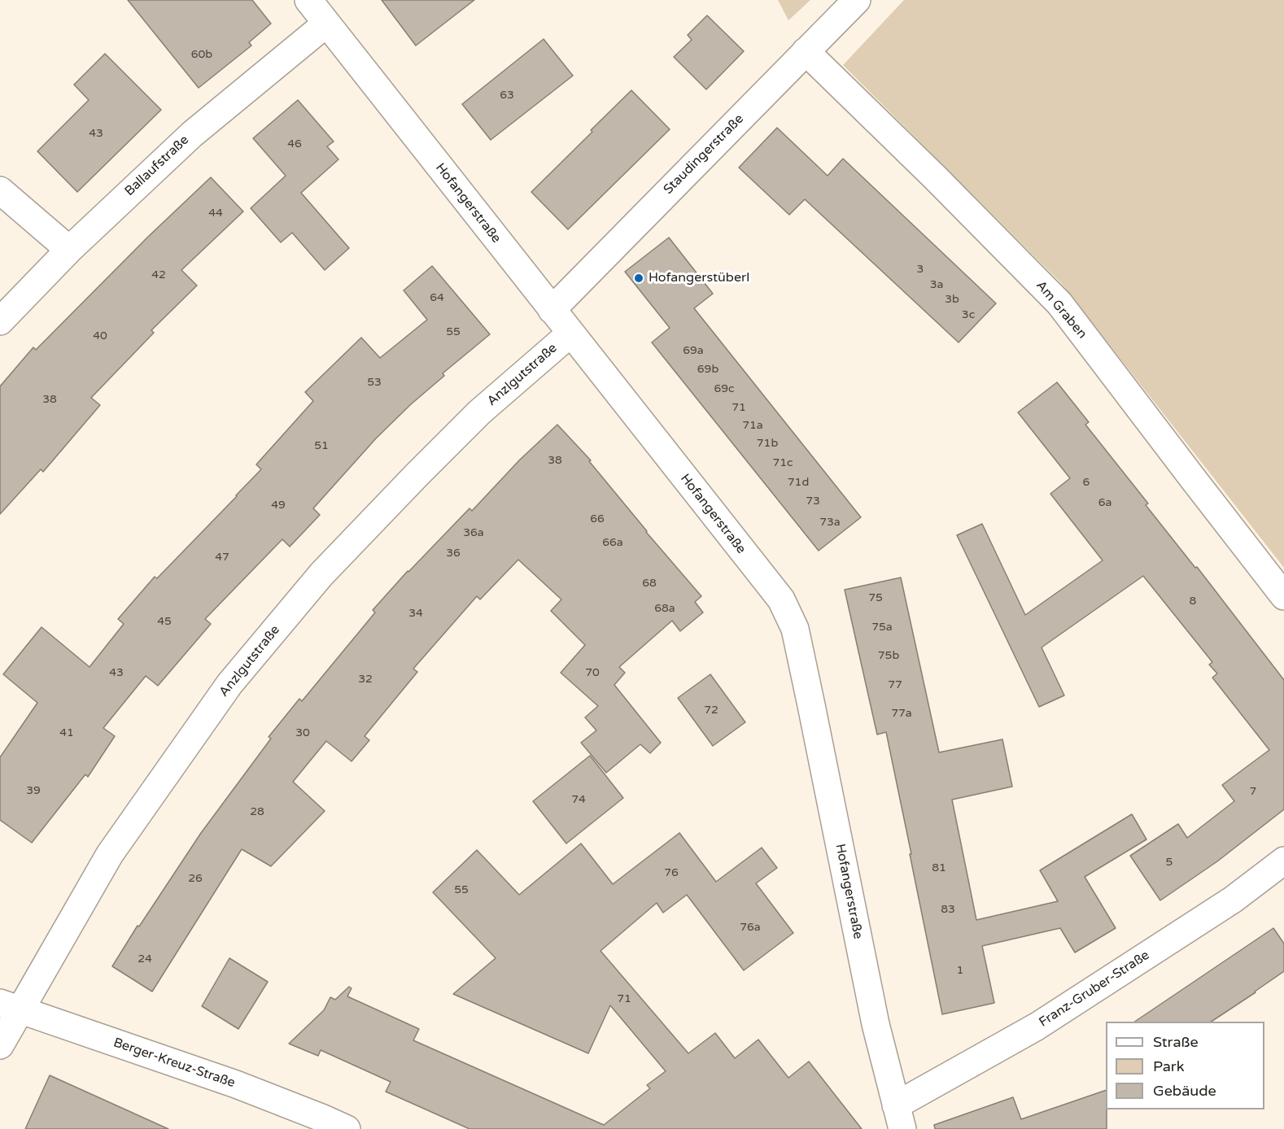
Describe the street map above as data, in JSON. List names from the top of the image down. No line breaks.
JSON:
{"streets":{"street":["Staudingerstraße","Ballaufstraße","Hofangerstraße","Am Graben","Anzlgutstraße","Franz-Gruber-Straße","Berger-Kreuz-Straße"]},"crossings":[["Staudingerstraße","Hofangerstraße"],["Staudingerstraße","Am Graben"],["Ballaufstraße","Hofangerstraße"],["Hofangerstraße","Anzlgutstraße"],["Hofangerstraße","Franz-Gruber-Straße"],["Anzlgutstraße","Berger-Kreuz-Straße"]],"places":["Hofangerstüberl"],"house_numbers":["60b","63","43","46","44","3","42","3a","64","3b","3c","55","40","69a","69b","53","69c","38","71","71a","71b","51","38","71c","71d","6","73","6a","49","66","73a","36a","66a","36","47","68","75","8","68a","34","45","75a","75b","43","70","32","77","72","77a","41","30","39","7","74","28","5","81","76","26","55","83","76a","24","1","71"],"legend":["Straße","Park","Gebäude"]}
